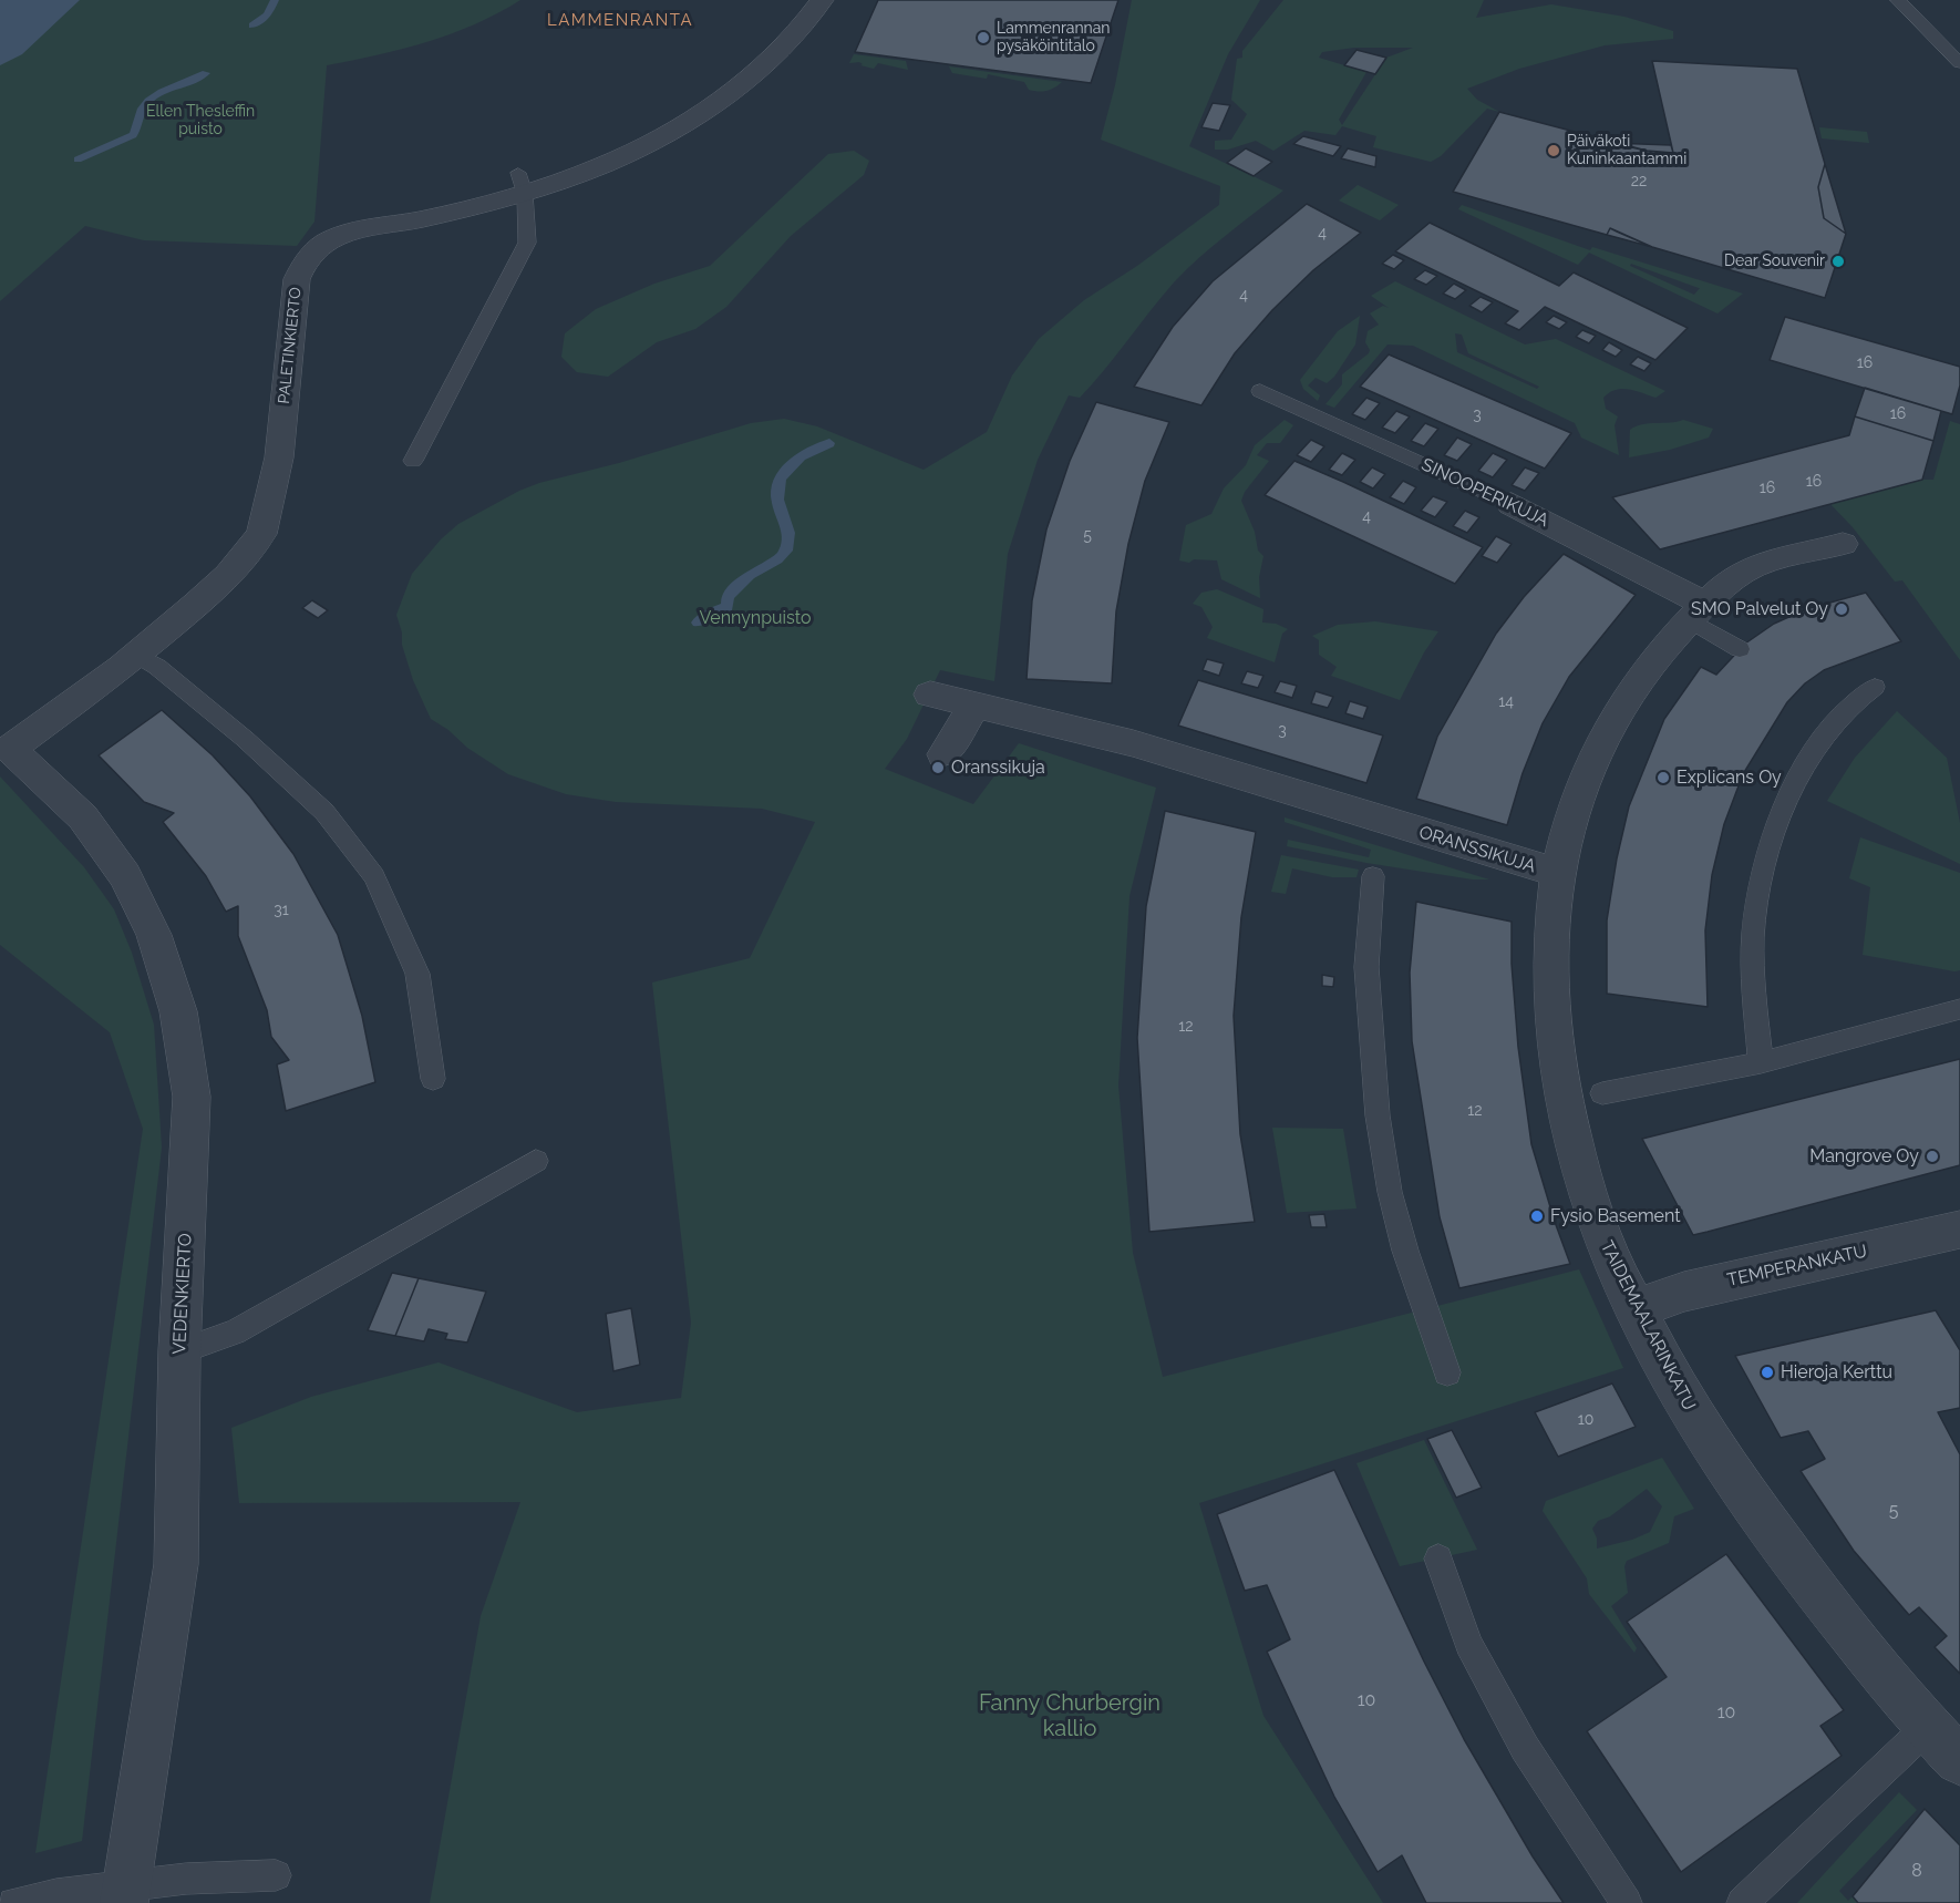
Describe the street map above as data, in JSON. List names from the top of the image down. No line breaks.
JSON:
{"streets":{"street":["PALETINKIERTO","SINOOPERIKUJA","ORANSSIKUJA","TEMPERANKATU","VEDENKIERTO","TAIDEMAALARINKATU"]},"crossings":[["PALETINKIERTO","VEDENKIERTO"],["SINOOPERIKUJA","TAIDEMAALARINKATU"],["ORANSSIKUJA","TAIDEMAALARINKATU"],["TEMPERANKATU","TAIDEMAALARINKATU"]],"districts":["LAMMENRANTA"],"parks":["Ellen Thesleffin puisto","Vennynpuisto","Fanny Churbergin kallio"],"places":["Lammenrannan pysäköintitalo","Päiväkoti Kuninkaantammi","Dear Souvenir","SMO Palvelut Oy","Oranssikuja","Explicans Oy","Mangrove Oy","Fysio Basement","Hieroja Kerttu"],"house_numbers":["22","4","4","16","16","3","16","16","4","5","14","3","31","12","12","10","5","10","10","8"]}
